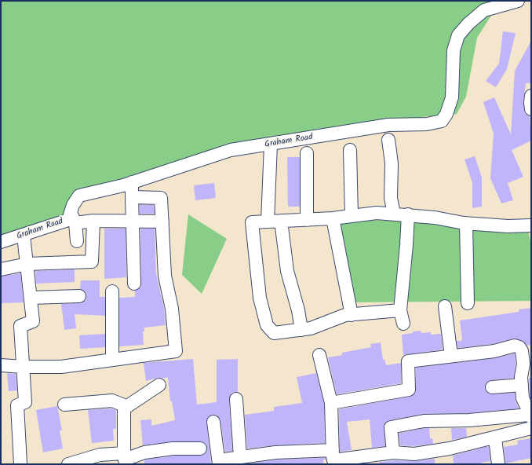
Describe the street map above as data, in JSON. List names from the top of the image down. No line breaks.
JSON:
{"streets":{"street":["Graham Road"]}}
